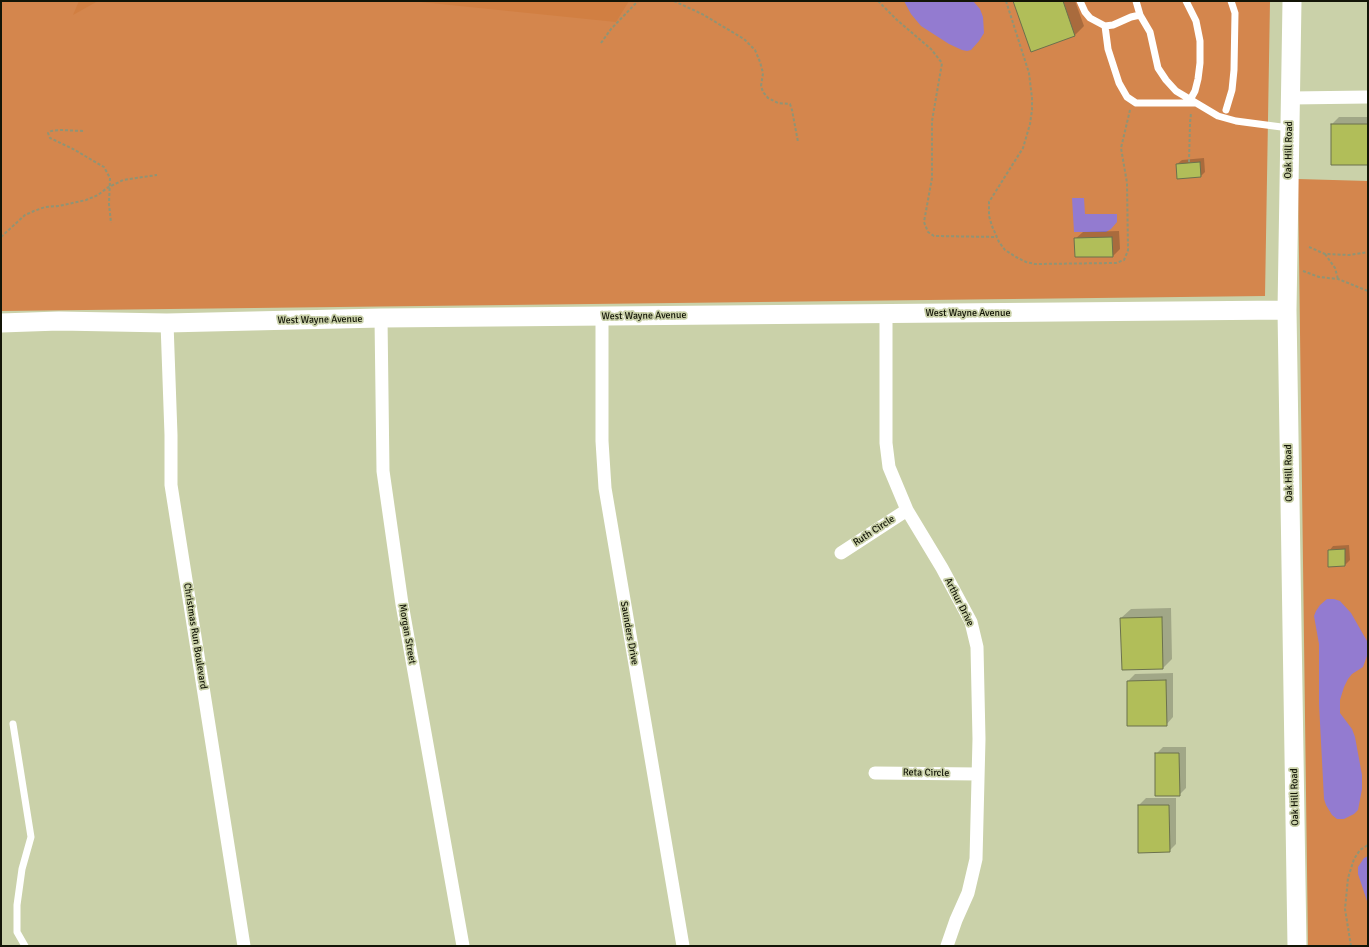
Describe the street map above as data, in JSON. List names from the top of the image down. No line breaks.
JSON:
{"streets":{"street":["Oak Hill Road","West Wayne Avenue","Ruth Circle","Arthur Drive","Saunders Drive","Morgan Street","Christmas Run Boulevard","Reta Circle"]},"crossings":[["Oak Hill Road","West Wayne Avenue"],["West Wayne Avenue","Arthur Drive"],["West Wayne Avenue","Saunders Drive"],["West Wayne Avenue","Morgan Street"],["West Wayne Avenue","Christmas Run Boulevard"],["Ruth Circle","Arthur Drive"],["Arthur Drive","Reta Circle"]]}
